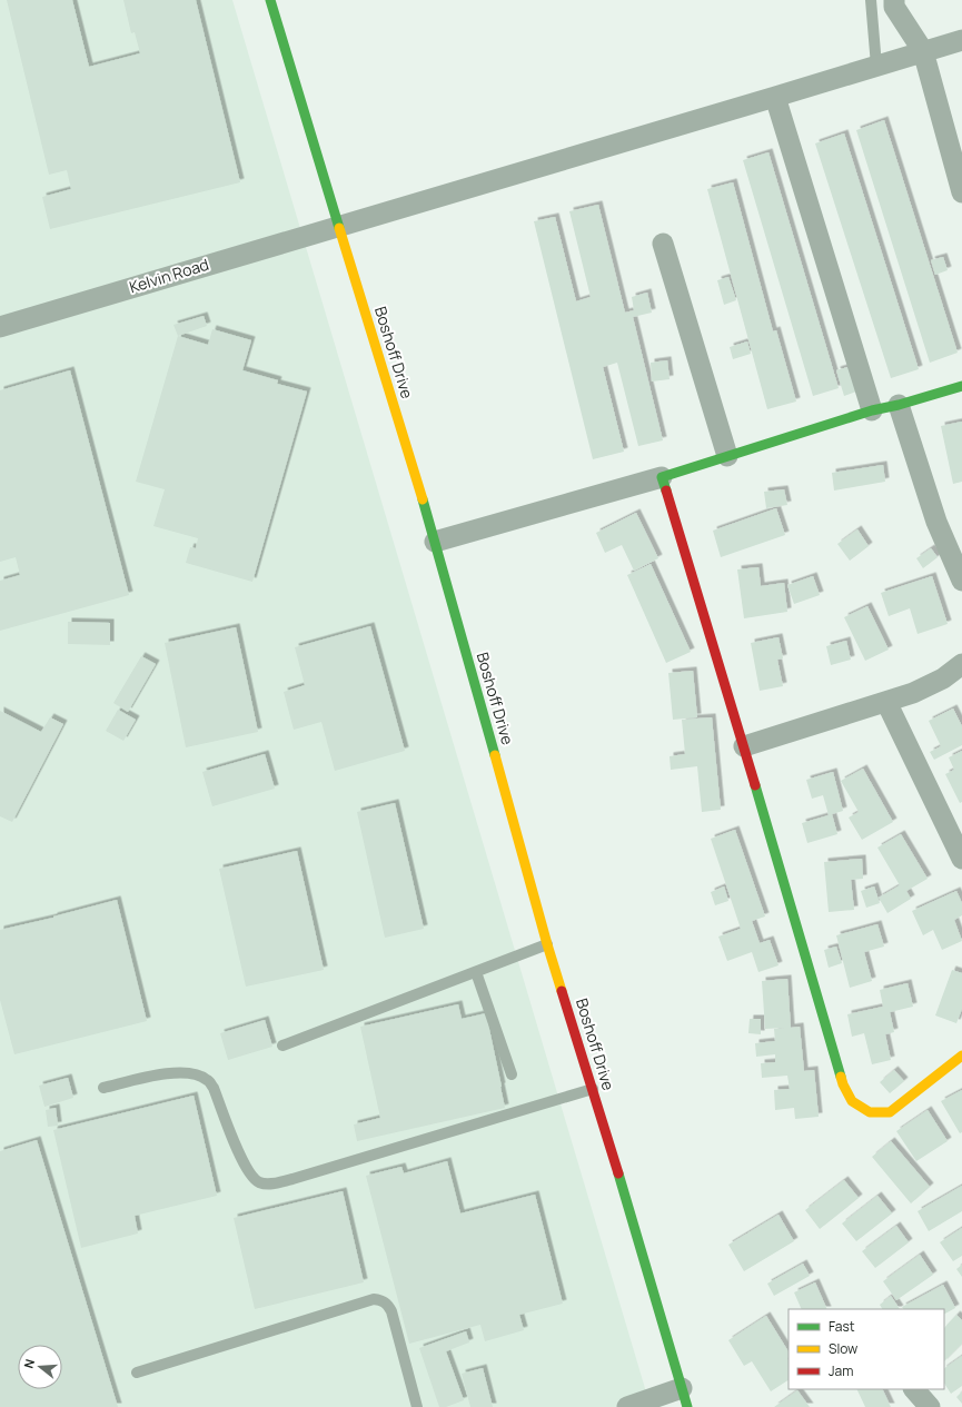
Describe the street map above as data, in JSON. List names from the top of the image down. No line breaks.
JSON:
{"streets":{"main road":["Boshoff Drive"],"street":["Kelvin Road"]},"crossings":[["Kelvin Road","Boshoff Drive"]],"legend":["Fast","Slow","Jam"],"north":"left"}
